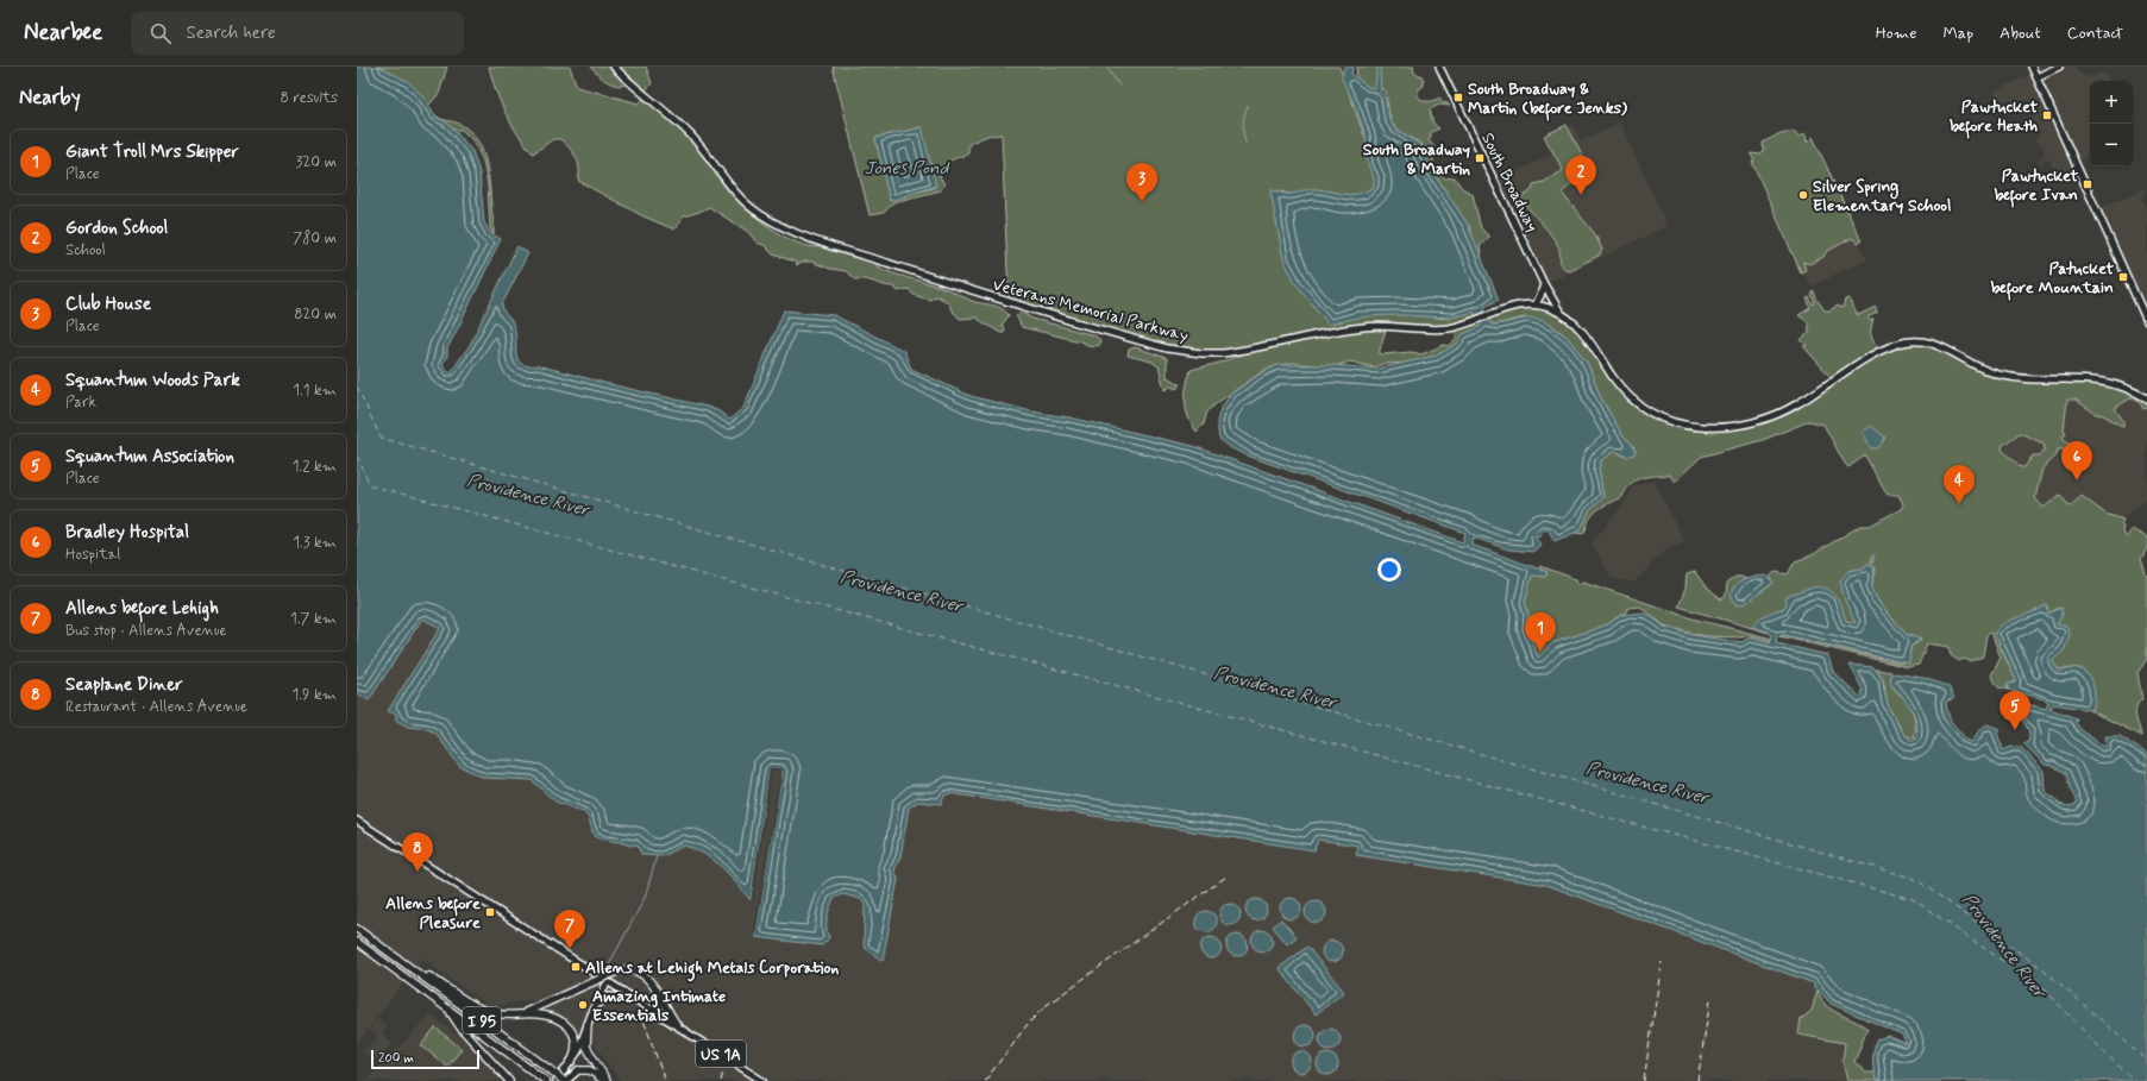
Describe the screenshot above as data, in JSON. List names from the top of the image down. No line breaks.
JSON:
{"streets":{"highway":["I 95"],"main road":["South Broadway","Veterans Memorial Parkway","US 1A"]},"crossings":[["South Broadway","Veterans Memorial Parkway"]],"water":["Jones Pond","Providence River"],"places":{"transit":["South Broadway & Martin (before Jenks)","Pawtucket before Heath","South Broadway & Martin","Pawtucket before Ivan","Patucket before Mountain","Allens before Pleasure","Allens at Lehigh Metals Corporation"],"other":["Silver Spring Elementary School","Amazing Intimate Essentials"]},"scale_bar":"200 m","page":{"header":"Nearbee","search":"Search here","nav":["Home","Map","About","Contact"],"heading":["Nearby","8 results"],"map_buttons":["+","−"],"list":[{"mark":"1","name":"Giant Troll Mrs Skipper","note":"Place","value":"320 m"},{"mark":"2","name":"Gordon School","note":"School","value":"780 m"},{"mark":"3","name":"Club House","note":"Place","value":"820 m"},{"mark":"4","name":"Squantum Woods Park","note":"Park","value":"1.1 km"},{"mark":"5","name":"Squantum Association","note":"Place","value":"1.2 km"},{"mark":"6","name":"Bradley Hospital","note":"Hospital","value":"1.3 km"},{"mark":"7","name":"Allens before Lehigh","note":"Bus stop · Allens Avenue","value":"1.7 km"},{"mark":"8","name":"Seaplane Diner","note":"Restaurant · Allens Avenue","value":"1.9 km"}],"pins":["2","3","6","4","1","5","8","7"],"scale":"200 m"}}
